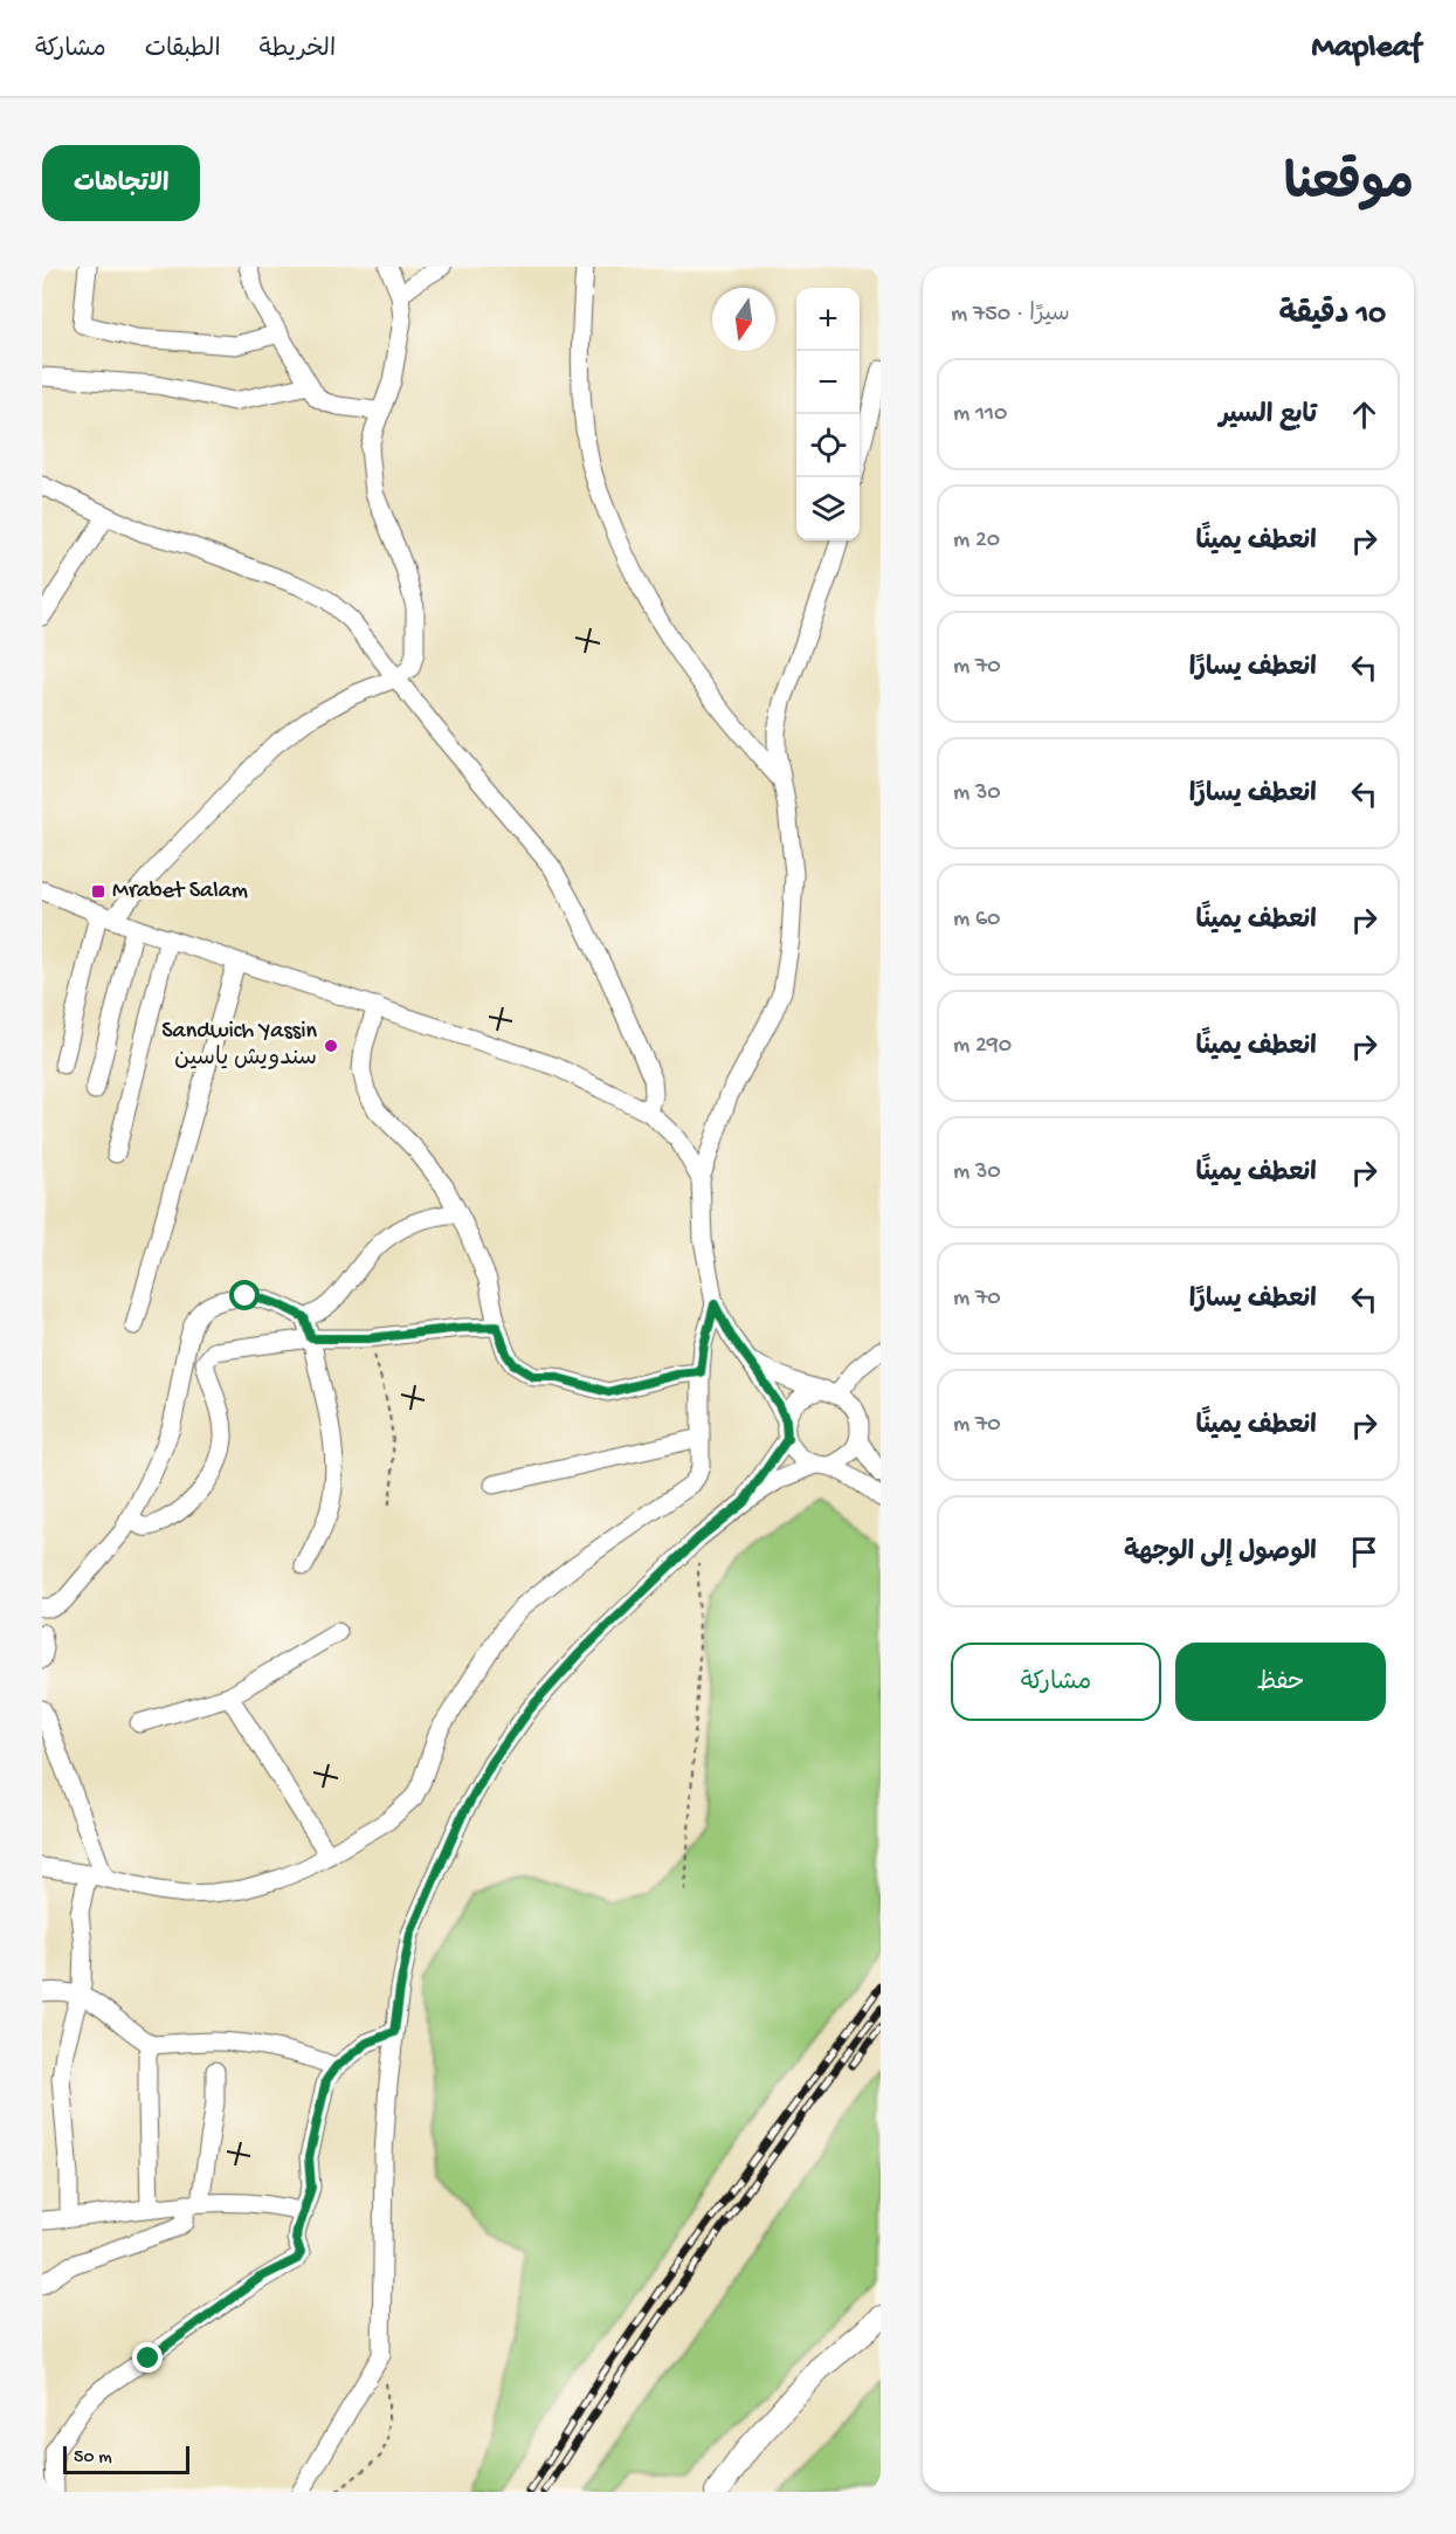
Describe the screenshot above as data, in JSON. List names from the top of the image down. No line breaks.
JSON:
{"places":{"transit":["Mrabet Salam"],"other":["Sandwich Yassin سندويش ياسين"]},"scale_bar":"50 m","north":"bottom","page":{"header":"Mapleaf","nav":["الخريطة","الطبقات","مشاركة"],"title":"موقعنا","buttons":["الاتجاهات",["حفظ","مشاركة"]],"heading":["10 دقيقة","سيرًا · 750 m"],"map_buttons":["+","−"],"list":[["تابع السير","110 m"],["انعطف يمينًا","20 m"],["انعطف يسارًا","70 m"],["انعطف يسارًا","30 m"],["انعطف يمينًا","60 m"],["انعطف يمينًا","290 m"],["انعطف يمينًا","30 m"],["انعطف يسارًا","70 m"],["انعطف يمينًا","70 m"],"الوصول إلى الوجهة"],"scale":"50 m"}}
